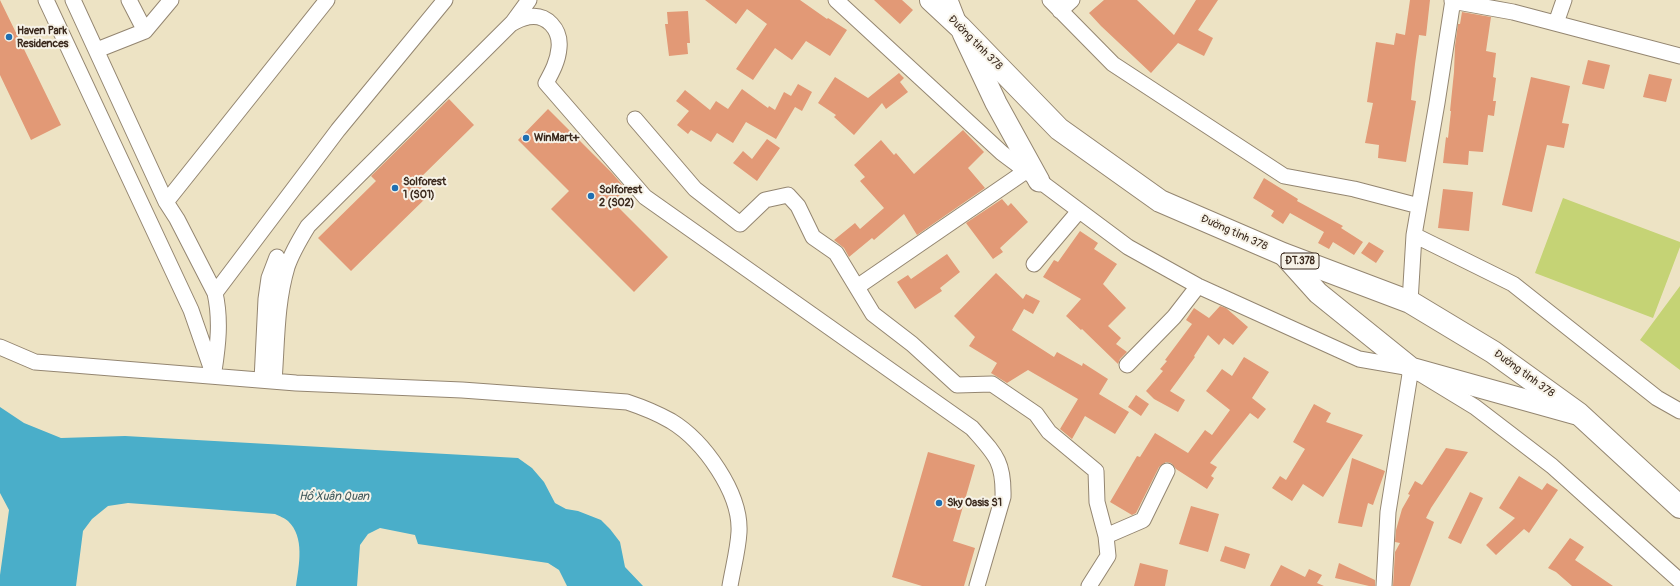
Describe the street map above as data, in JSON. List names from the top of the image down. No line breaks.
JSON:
{"streets":{"main road":["Đường tỉnh 378","ĐT.378"]},"water":["Hồ Xuân Quan"],"places":["Haven Park Residences","WinMart+","Solforest 1 (SO1)","Solforest 2 (SO2)","Sky Oasis S1"]}
